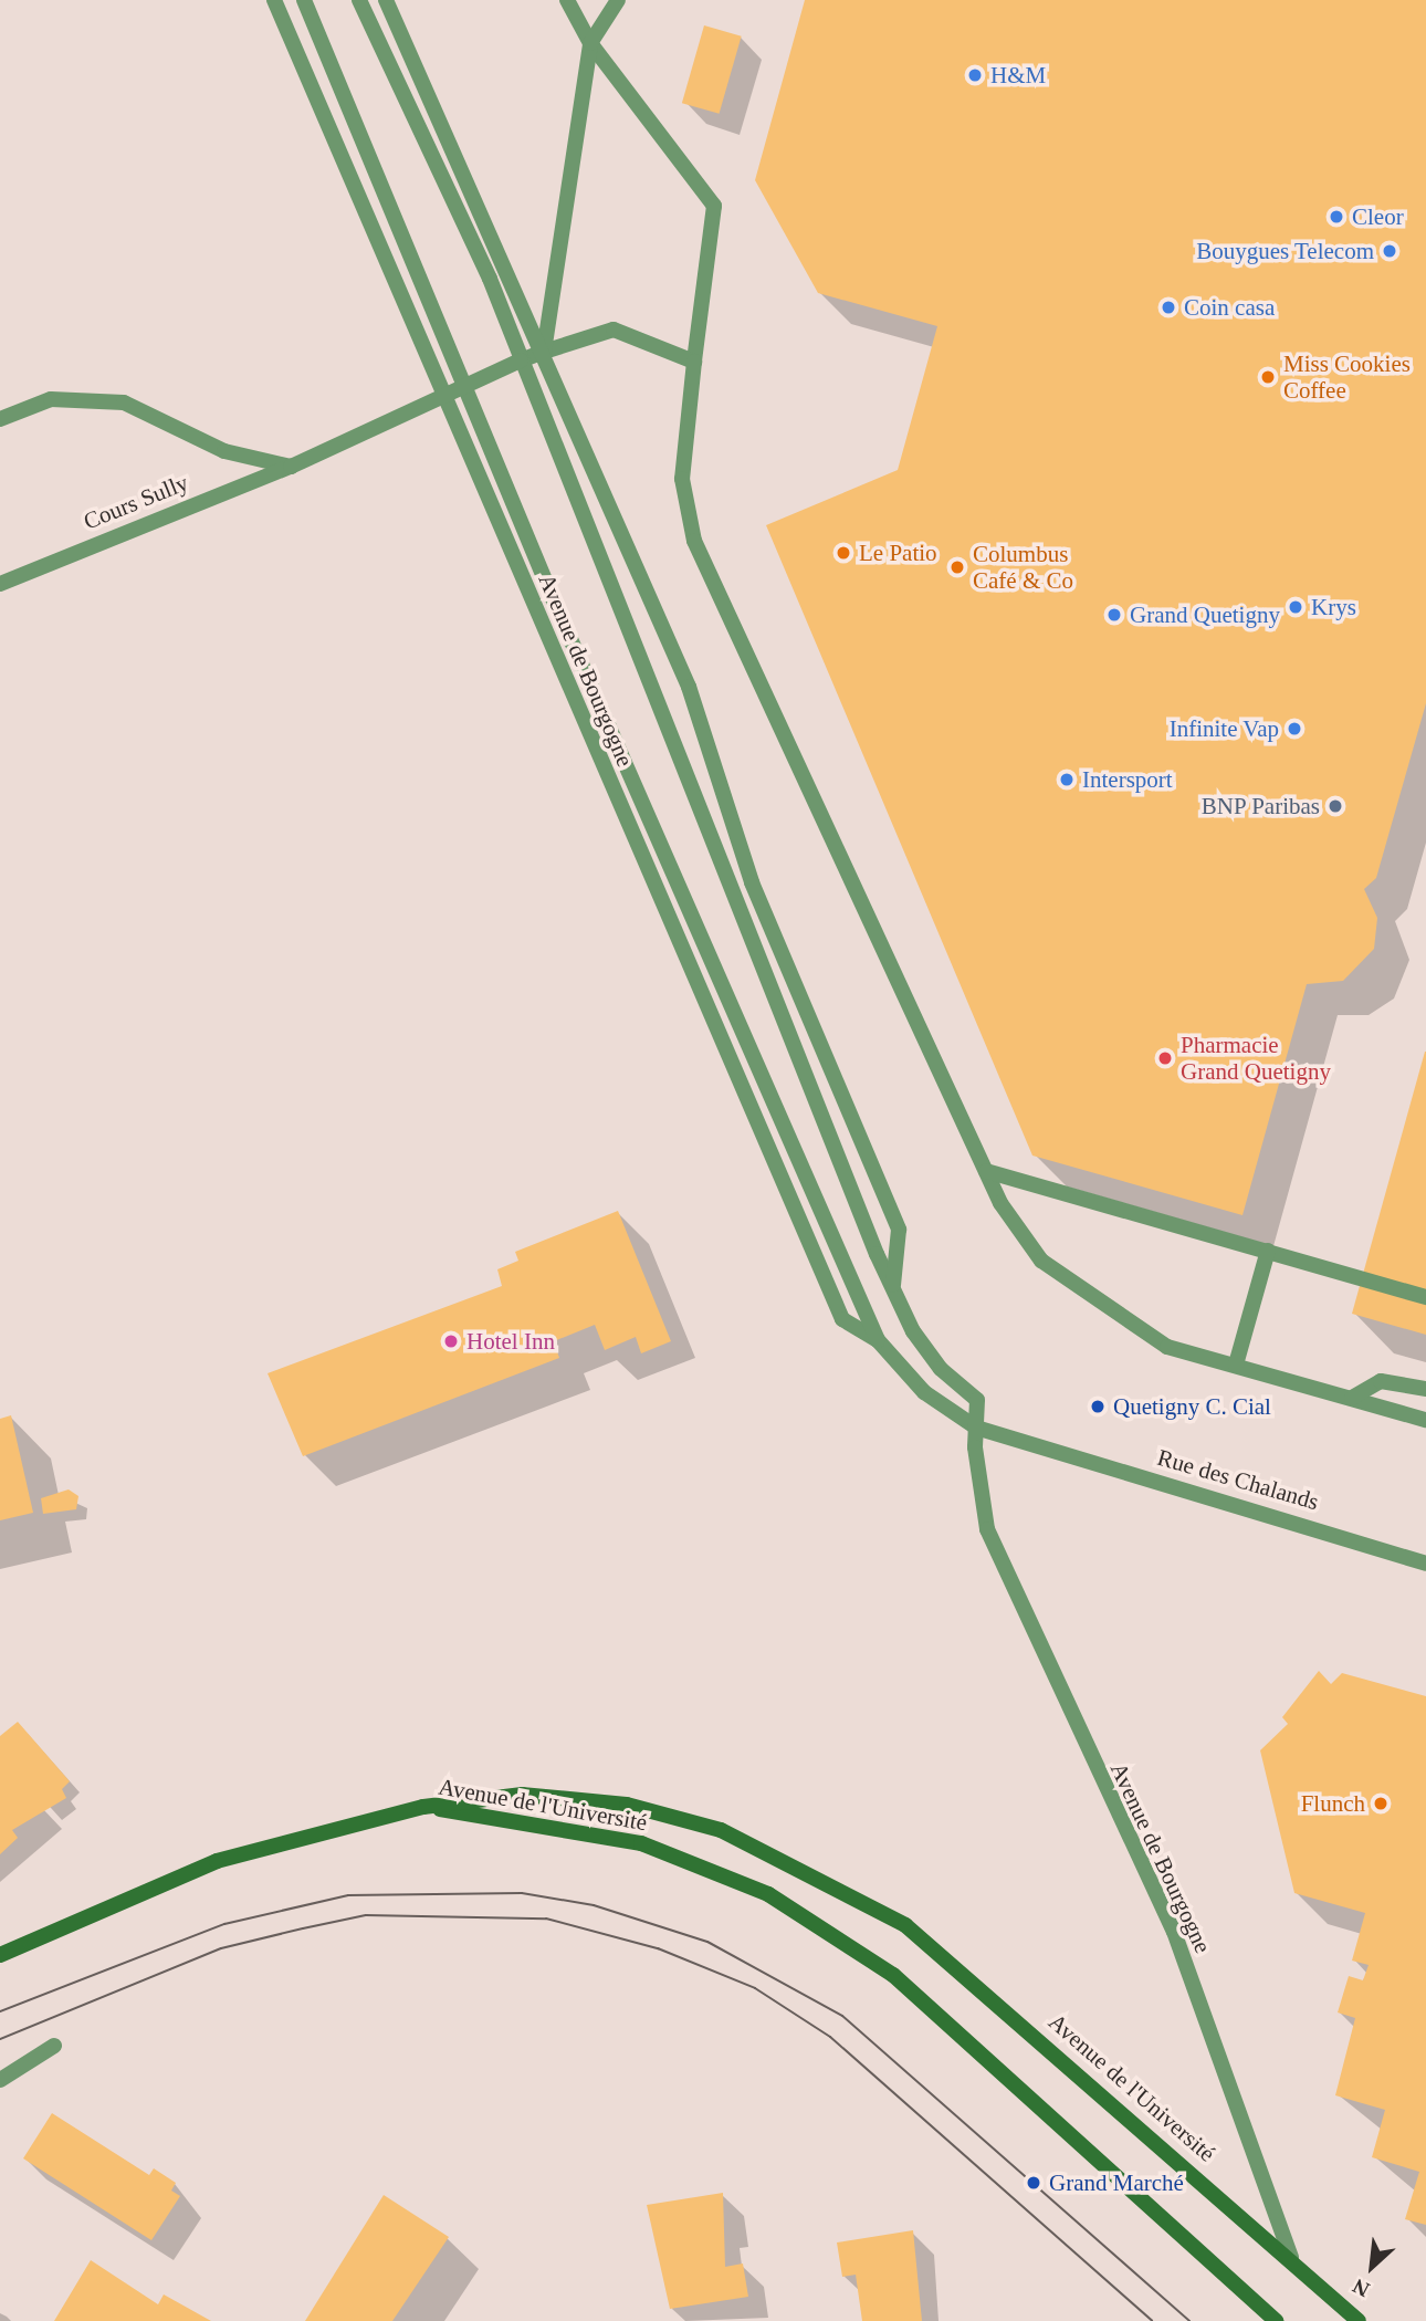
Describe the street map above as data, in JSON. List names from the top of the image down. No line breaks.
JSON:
{"streets":{"main road":["Avenue de l'Université"],"street":["Cours Sully","Avenue de Bourgogne","Rue des Chalands"]},"crossings":[["Cours Sully","Avenue de Bourgogne"],["Avenue de Bourgogne","Rue des Chalands"],["Avenue de Bourgogne","Avenue de l'Université"]],"places":["H&M","Cleor","Bouygues Telecom","Coin casa","Miss Cookies Coffee","Le Patio","Columbus Café & Co","Krys","Grand Quetigny","Infinite Vap","Intersport","BNP Paribas","Pharmacie Grand Quetigny","Hotel Inn","Quetigny C. Cial","Flunch","Grand Marché"],"north":"bottom left"}
